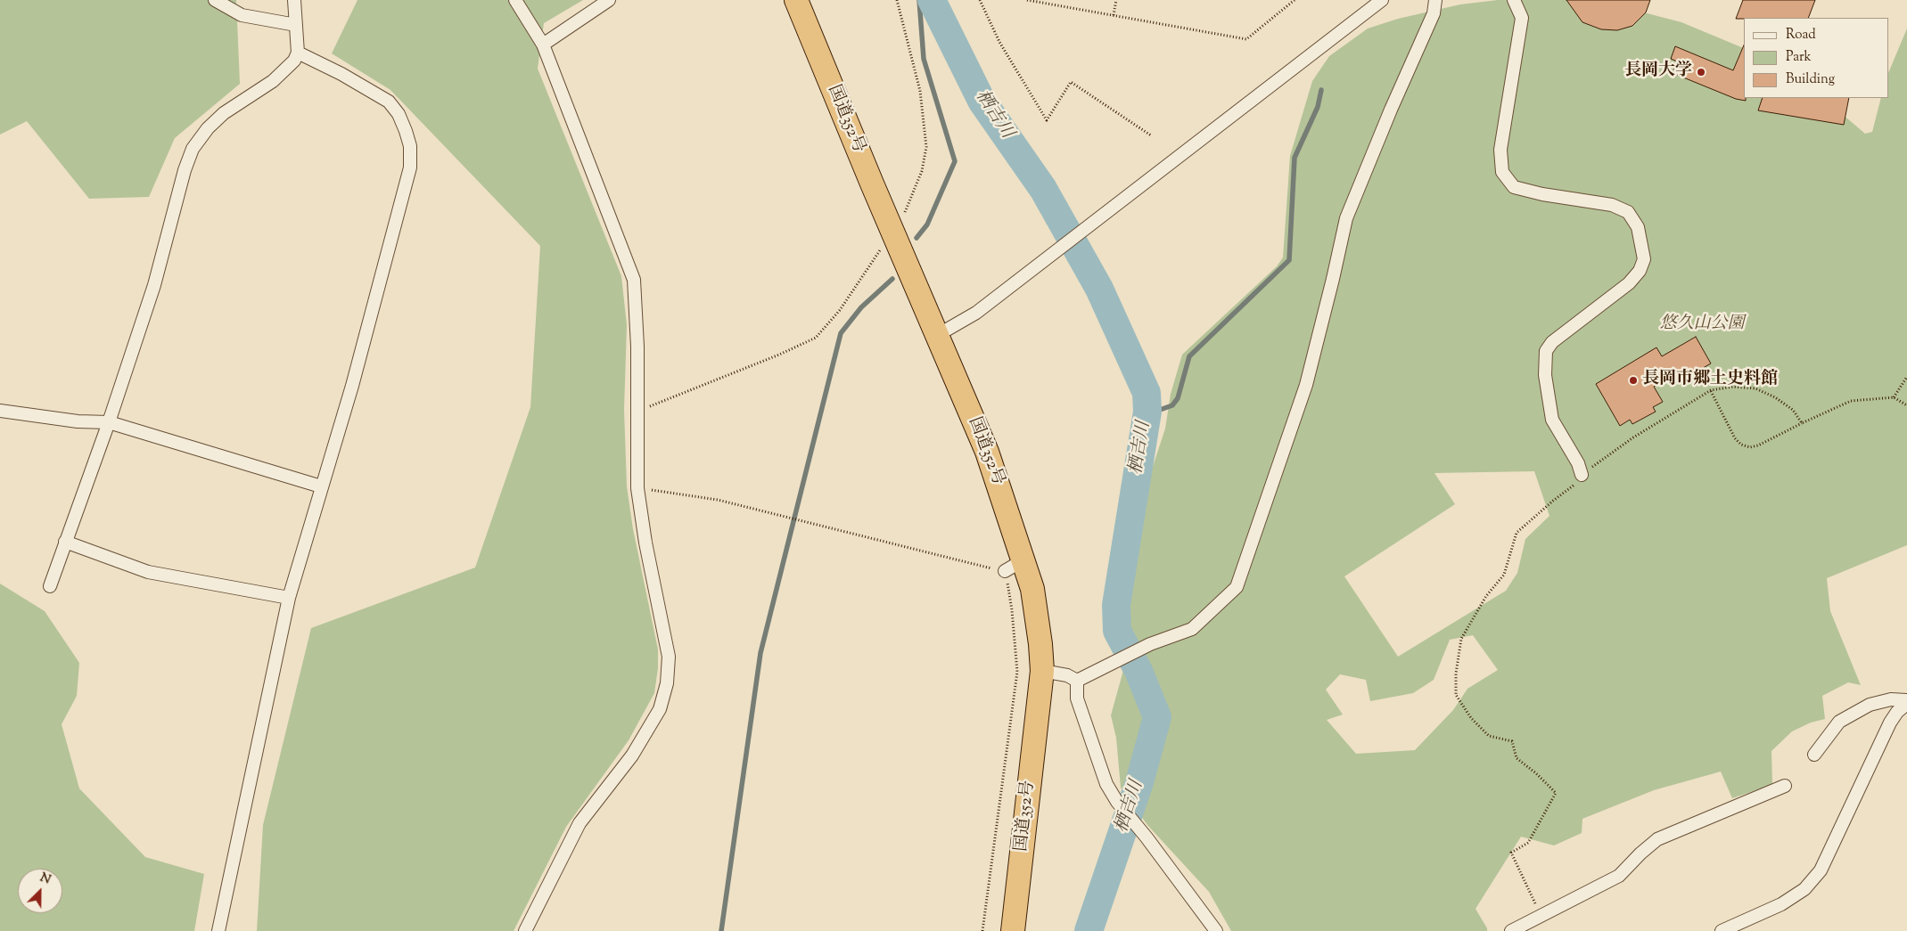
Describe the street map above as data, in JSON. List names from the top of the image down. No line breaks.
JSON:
{"streets":{"highway":["国道352号"]},"water":["栖吉川"],"parks":["悠久山公園"],"places":["長岡大学","長岡市郷土史料館"],"legend":["Road","Park","Building"],"north":"top right"}
